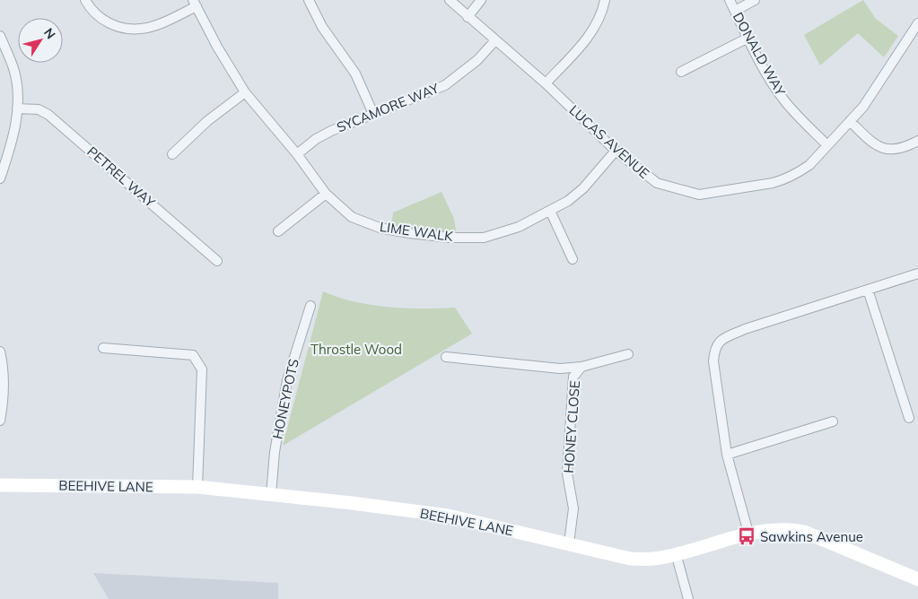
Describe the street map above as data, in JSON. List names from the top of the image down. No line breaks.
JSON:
{"streets":{"main road":["BEEHIVE LANE"],"street":["DONALD WAY","SYCAMORE WAY","LUCAS AVENUE","PETREL WAY","LIME WALK","HONEYPOTS","HONEY CLOSE"]},"crossings":[["DONALD WAY","LUCAS AVENUE"],["SYCAMORE WAY","LUCAS AVENUE"],["SYCAMORE WAY","LIME WALK"],["LUCAS AVENUE","LIME WALK"],["HONEYPOTS","BEEHIVE LANE"],["HONEY CLOSE","BEEHIVE LANE"]],"parks":["Throstle Wood"],"places":{"bus stop":["Sawkins Avenue"]},"north":"top right"}
